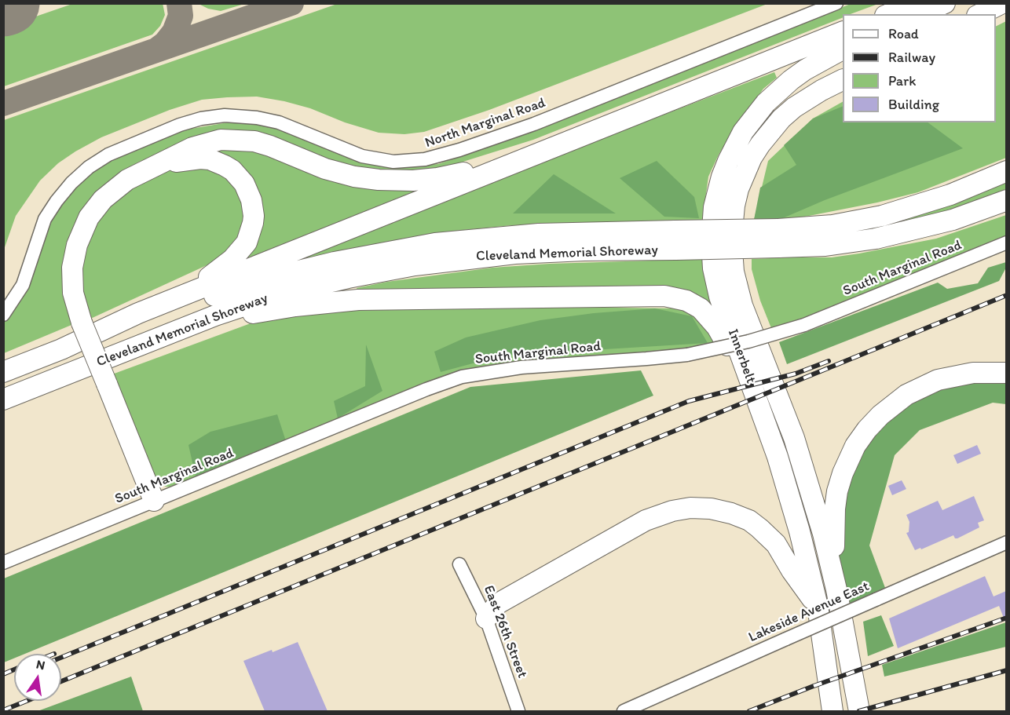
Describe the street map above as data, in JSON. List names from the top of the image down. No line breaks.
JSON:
{"streets":{"highway":["Cleveland Memorial Shoreway","Innerbelt"],"street":["North Marginal Road","South Marginal Road","Lakeside Avenue East","East 26th Street"]},"legend":["Road","Railway","Park","Building"],"north":"top"}
